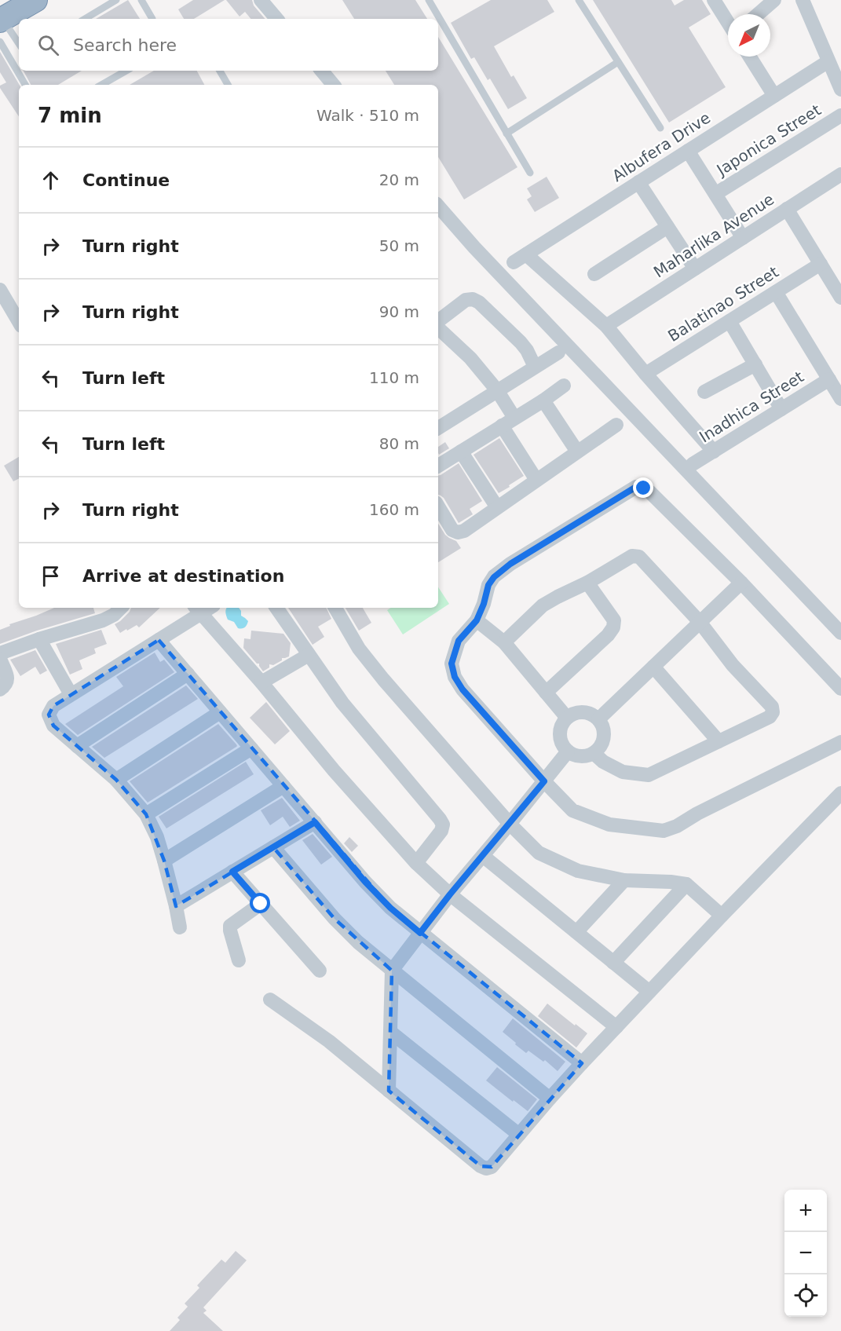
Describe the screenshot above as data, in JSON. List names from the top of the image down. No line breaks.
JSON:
{"streets":{"street":["Japonica Street","Albufera Drive","Maharlika Avenue","Balatinao Street","Inadhica Street"]},"north":"bottom left","page":{"search":"Search here","heading":["7 min","Walk · 510 m"],"list":[["Continue","20 m"],["Turn right","50 m"],["Turn right","90 m"],["Turn left","110 m"],["Turn left","80 m"],["Turn right","160 m"],"Arrive at destination"],"map_buttons":["+","−"]}}
